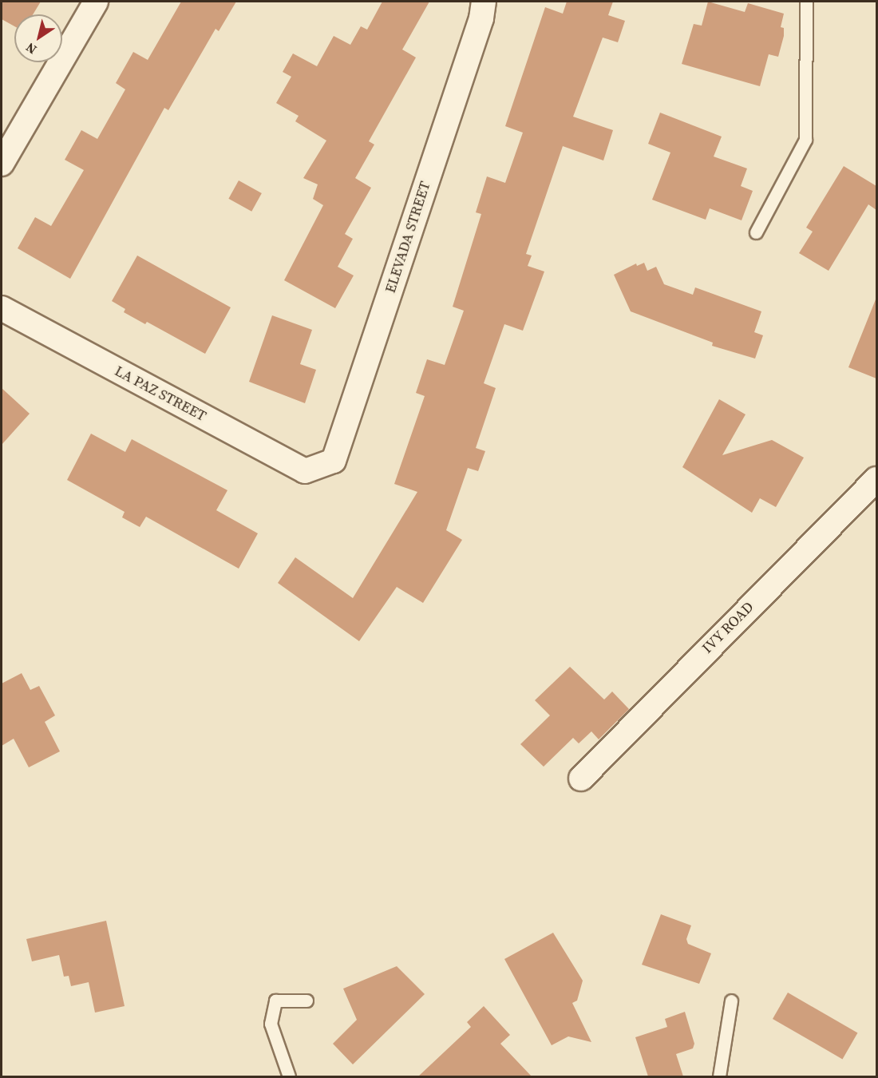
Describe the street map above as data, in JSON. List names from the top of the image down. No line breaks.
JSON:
{"streets":{"street":["ELEVADA STREET","LA PAZ STREET","IVY ROAD"]},"crossings":[["ELEVADA STREET","LA PAZ STREET"]],"north":"bottom left"}
